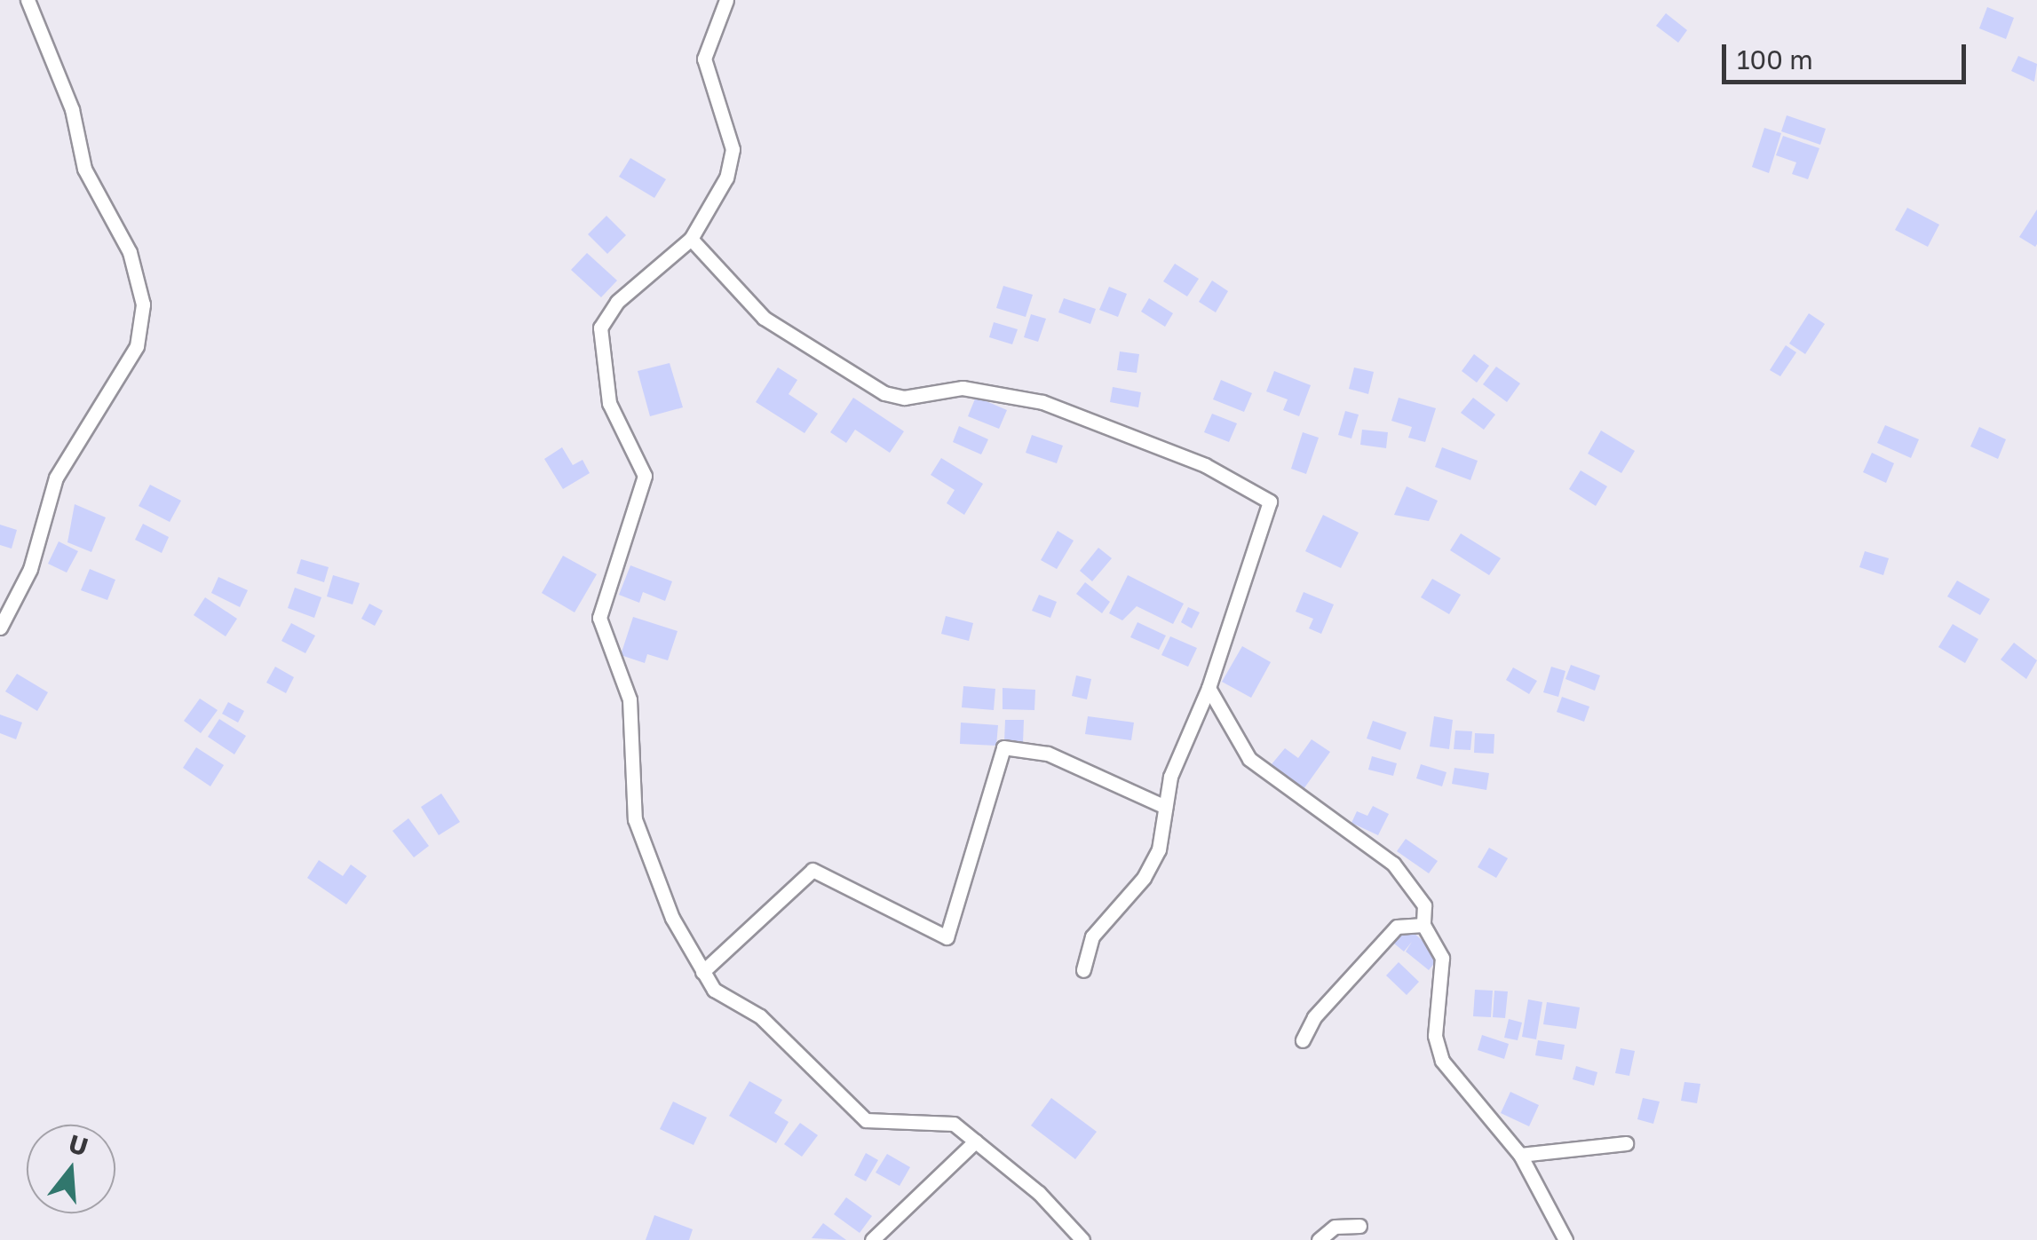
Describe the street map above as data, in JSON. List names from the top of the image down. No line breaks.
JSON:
{"scale_bar":"100 m","north":"top"}
